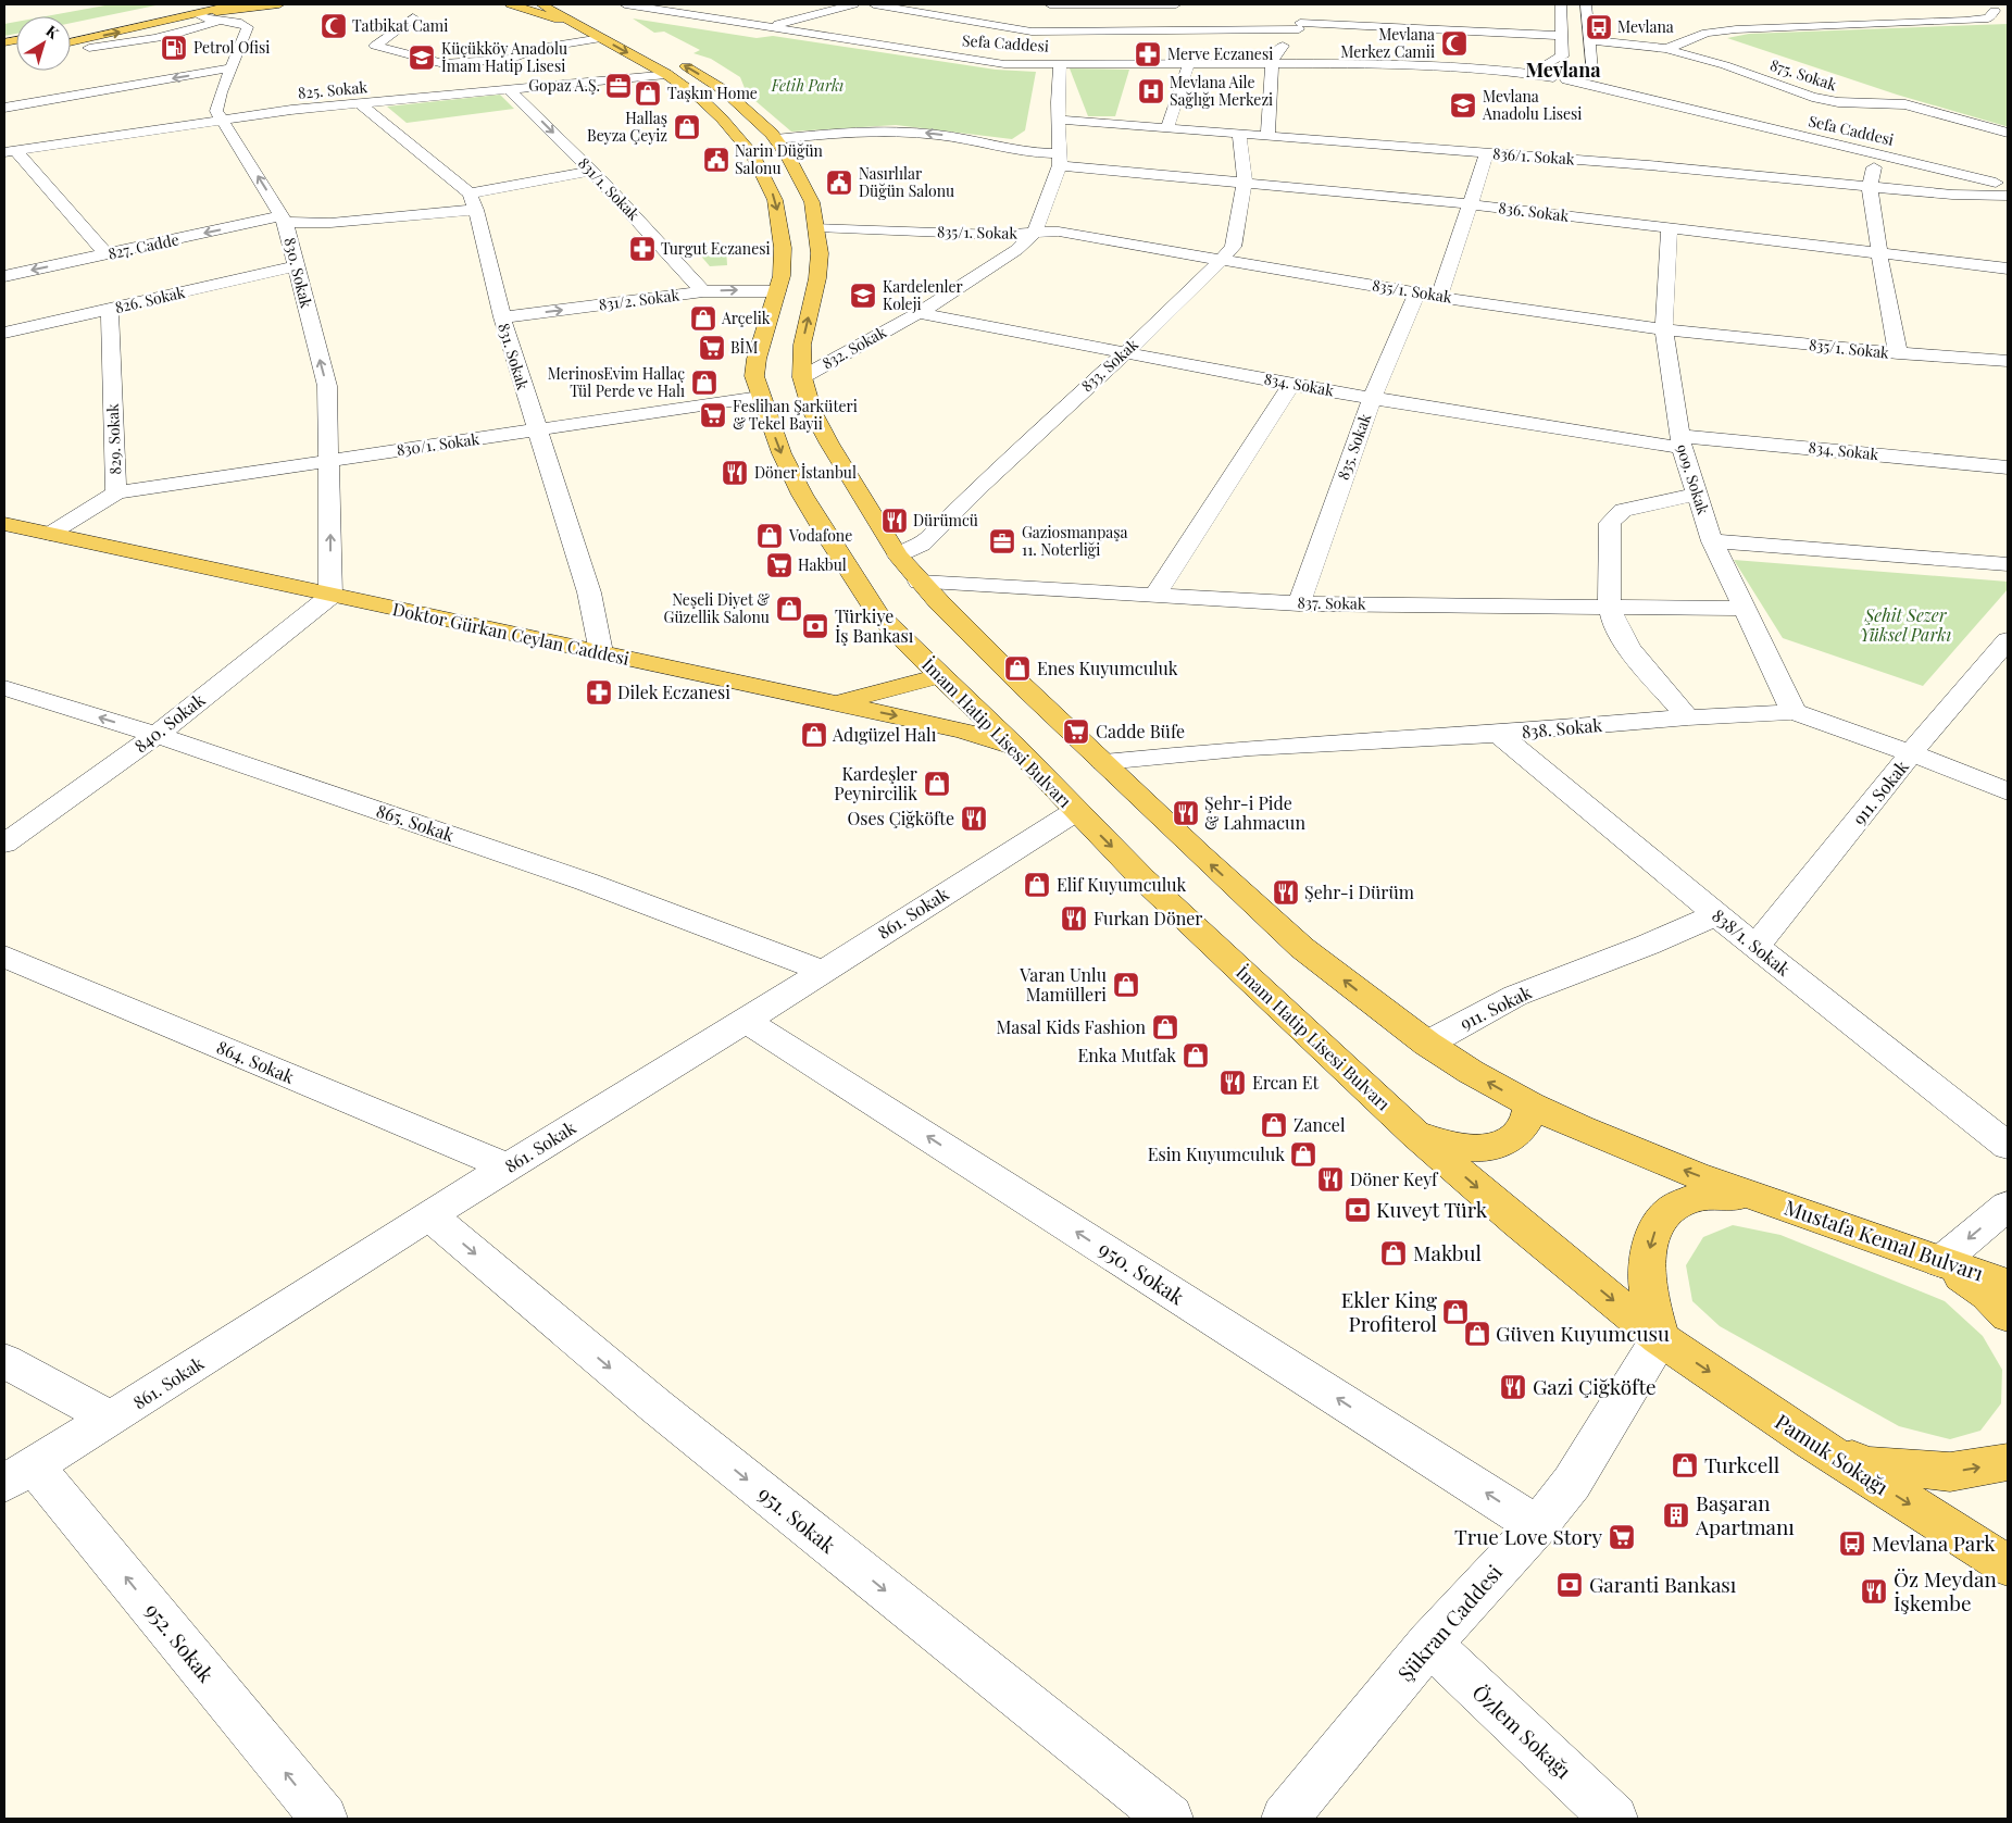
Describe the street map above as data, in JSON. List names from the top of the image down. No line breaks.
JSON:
{"streets":{"main road":["Doktor Gürkan Ceylan Caddesi","İmam Hatip Lisesi Bulvarı","Mustafa Kemal Bulvarı","Pamuk Sokağı"],"street":["Sefa Caddesi","875. Sokak","825. Sokak","836/1. Sokak","831/1. Sokak","836. Sokak","835/1. Sokak","827. Cadde","830. Sokak","826. Sokak","831/2. Sokak","832. Sokak","831. Sokak","833. Sokak","834. Sokak","829. Sokak","830/1. Sokak","835. Sokak","909. Sokak","837. Sokak","840. Sokak","838. Sokak","911. Sokak","865. Sokak","861. Sokak","838/1. Sokak","864. Sokak","950. Sokak","951. Sokak","Şükran Caddesi","952. Sokak","Özlem Sokağı"]},"crossings":[["Sefa Caddesi","832. Sokak"],["825. Sokak","831/1. Sokak"],["825. Sokak","830. Sokak"],["825. Sokak","İmam Hatip Lisesi Bulvarı"],["836/1. Sokak","836. Sokak"],["836/1. Sokak","832. Sokak"],["836/1. Sokak","833. Sokak"],["831/1. Sokak","827. Cadde"],["831/1. Sokak","831/2. Sokak"],["836. Sokak","832. Sokak"],["836. Sokak","833. Sokak"],["836. Sokak","909. Sokak"],["835/1. Sokak","832. Sokak"],["835/1. Sokak","833. Sokak"],["835/1. Sokak","835. Sokak"],["835/1. Sokak","909. Sokak"],["827. Cadde","830. Sokak"],["827. Cadde","831. Sokak"],["830. Sokak","826. Sokak"],["830. Sokak","830/1. Sokak"],["830. Sokak","Doktor Gürkan Ceylan Caddesi"],["830. Sokak","840. Sokak"],["826. Sokak","829. Sokak"],["831/2. Sokak","831. Sokak"],["831/2. Sokak","İmam Hatip Lisesi Bulvarı"],["832. Sokak","834. Sokak"],["831. Sokak","830/1. Sokak"],["831. Sokak","Doktor Gürkan Ceylan Caddesi"],["833. Sokak","834. Sokak"],["834. Sokak","835. Sokak"],["834. Sokak","909. Sokak"],["829. Sokak","830/1. Sokak"],["829. Sokak","Doktor Gürkan Ceylan Caddesi"],["830/1. Sokak","İmam Hatip Lisesi Bulvarı"],["835. Sokak","837. Sokak"],["909. Sokak","837. Sokak"],["909. Sokak","838. Sokak"],["Doktor Gürkan Ceylan Caddesi","840. Sokak"],["Doktor Gürkan Ceylan Caddesi","İmam Hatip Lisesi Bulvarı"],["840. Sokak","865. Sokak"],["838. Sokak","911. Sokak"],["838. Sokak","838/1. Sokak"],["İmam Hatip Lisesi Bulvarı","861. Sokak"],["İmam Hatip Lisesi Bulvarı","Pamuk Sokağı"],["İmam Hatip Lisesi Bulvarı","Şükran Caddesi"],["911. Sokak","838/1. Sokak"],["865. Sokak","861. Sokak"],["861. Sokak","864. Sokak"],["861. Sokak","950. Sokak"],["861. Sokak","951. Sokak"],["861. Sokak","952. Sokak"],["950. Sokak","Şükran Caddesi"],["Pamuk Sokağı","Şükran Caddesi"],["Şükran Caddesi","Özlem Sokağı"]],"one_way":["830. Sokak","831/2. Sokak","950. Sokak","Pamuk Sokağı","951. Sokak","952. Sokak"],"districts":["Mevlana"],"parks":["Fetih Parkı","Şehit Sezer Yüksel Parkı"],"places":{"mosque":["Tatbikat Cami","Mevlana Merkez Camii"],"bus stop":["Mevlana","Mevlana Park"],"fuel station":["Petrol Ofisi"],"pharmacy":["Merve Eczanesi","Turgut Eczanesi","Dilek Eczanesi"],"school or university":["Küçükköy Anadolu İmam Hatip Lisesi","Mevlana Anadolu Lisesi","Kardelenler Koleji"],"office":["Gopaz A.Ş.","Gaziosmanpaşa 11. Noterliği"],"hospital":["Mevlana Aile Sağlığı Merkezi"],"shop":["Taşkın Home","Hallaş Beyza Çeyiz","Arçelik","MerinosEvim Hallaç Tül Perde ve Halı","Vodafone","Neşeli Diyet & Güzellik Salonu","Enes Kuyumculuk","Adıgüzel Halı","Kardeşler Peynircilik","Elif Kuyumculuk","Varan Unlu Mamülleri","Masal Kids Fashion","Enka Mutfak","Zancel","Esin Kuyumculuk","Makbul","Ekler King Profiterol","Güven Kuyumcusu","Turkcell"],"public building":["Narin Düğün Salonu","Nasırlılar Düğün Salonu"],"supermarket":["BİM","Feslihan Şarküteri & Tekel Bayii","Hakbul","Cadde Büfe","True Love Story"],"restaurant":["Döner İstanbul","Dürümcü","Şehr-i Pide & Lahmacun","Oses Çiğköfte","Şehr-i Dürüm","Furkan Döner","Ercan Et","Döner Keyf","Gazi Çiğköfte","Öz Meydan İşkembe"],"bank":["Türkiye İş Bankası","Kuveyt Türk","Garanti Bankası"],"building":["Başaran Apartmanı"]},"north":"top right"}
